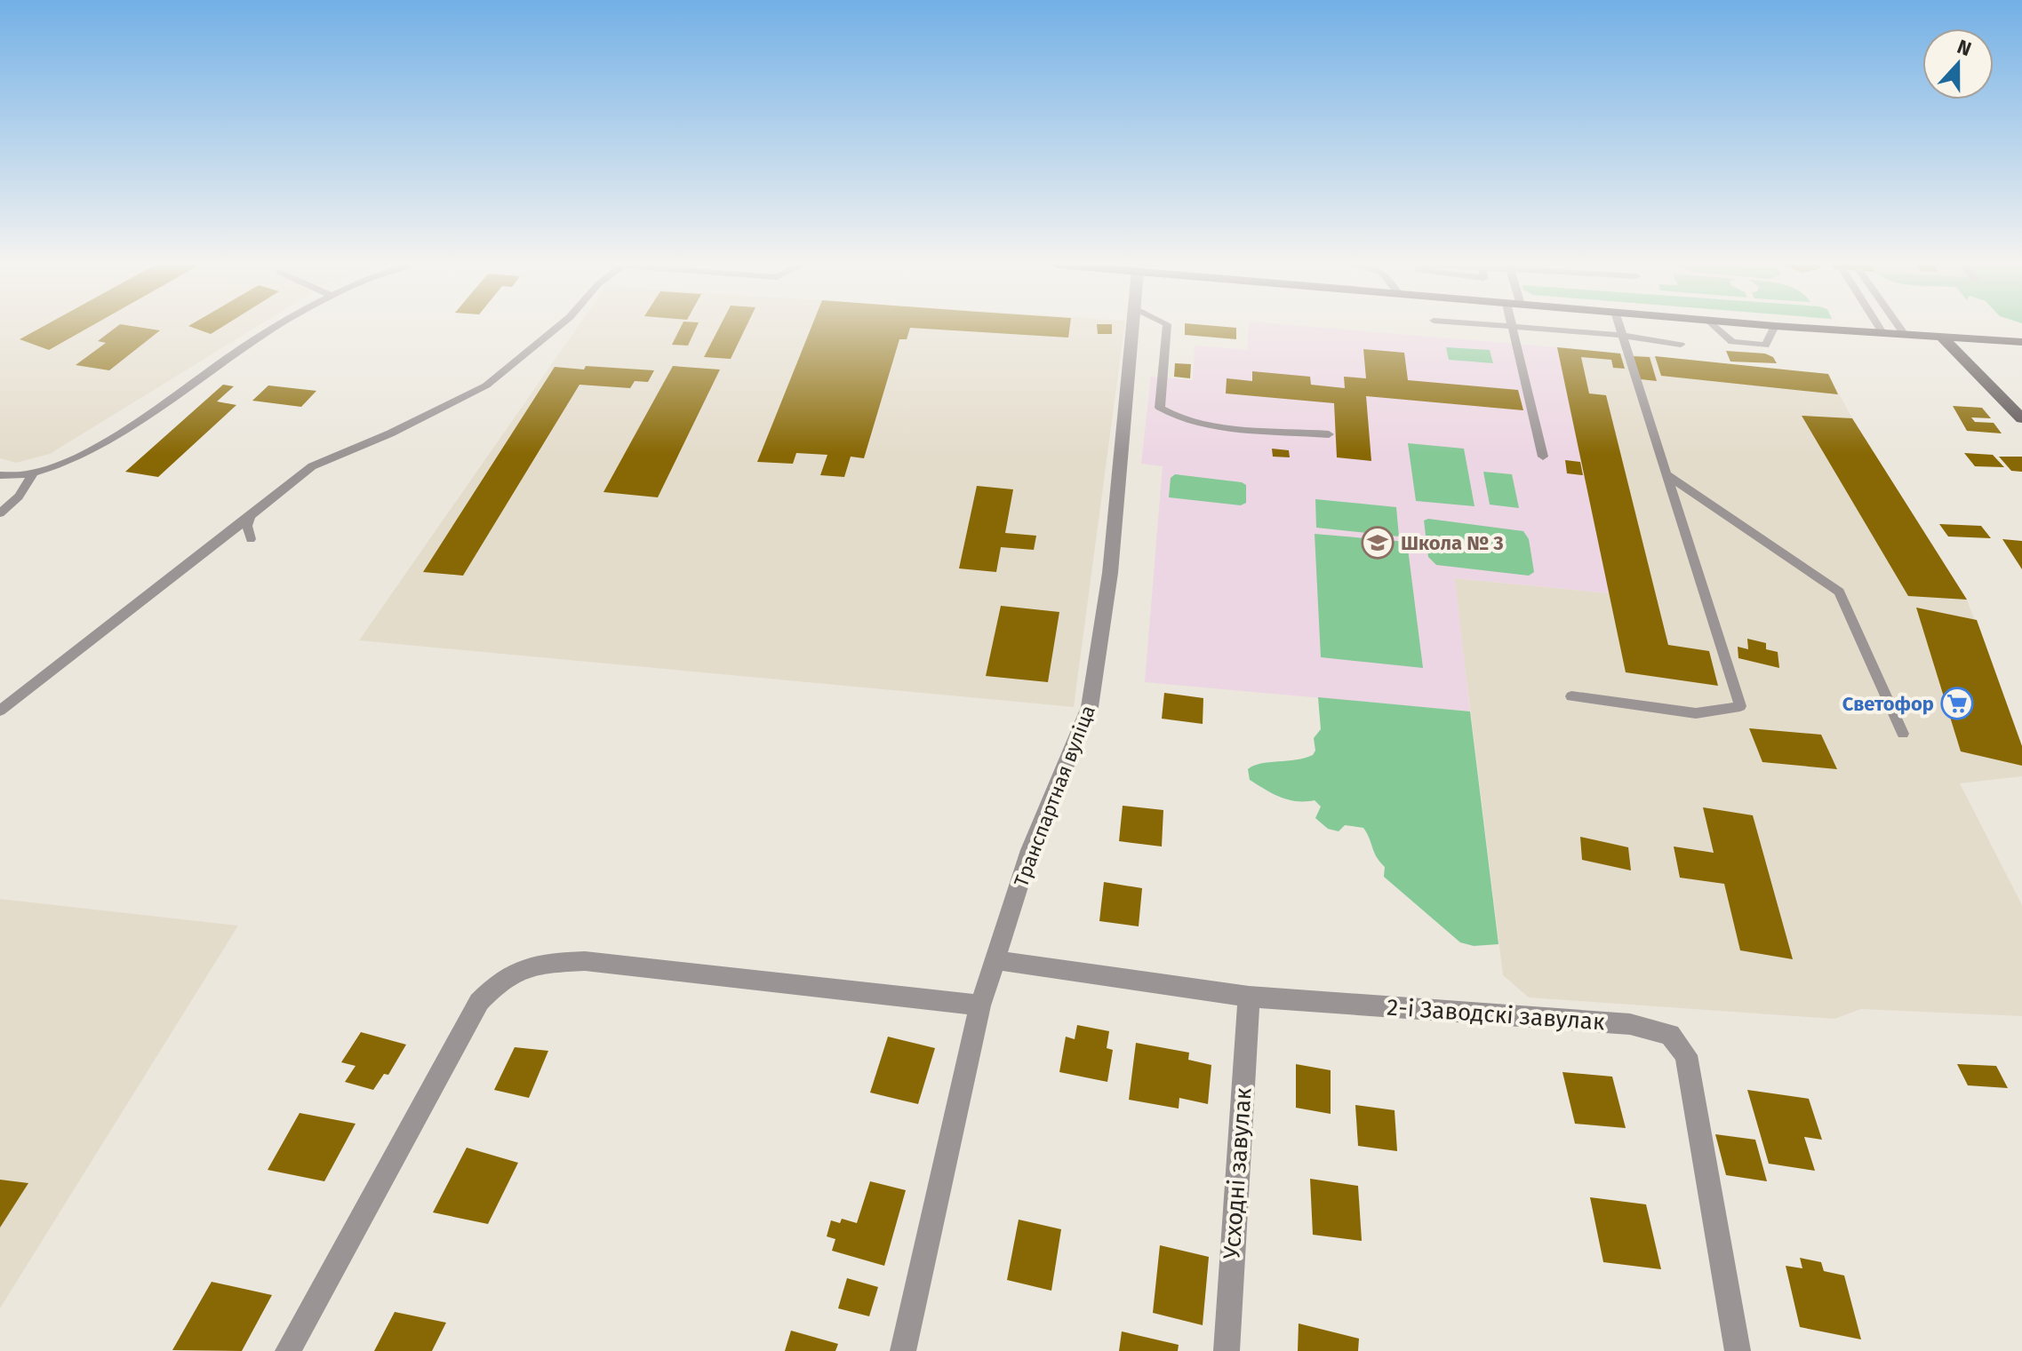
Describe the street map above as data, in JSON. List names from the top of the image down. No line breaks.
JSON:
{"streets":{"street":["Транспартная вуліца","2-і Заводскі завулак","Усходні завулак"]},"crossings":[["Транспартная вуліца","2-і Заводскі завулак"],["2-і Заводскі завулак","Усходні завулак"]],"places":{"school or university":["Школа № 3"],"supermarket":["Светофор"]},"north":"top"}
